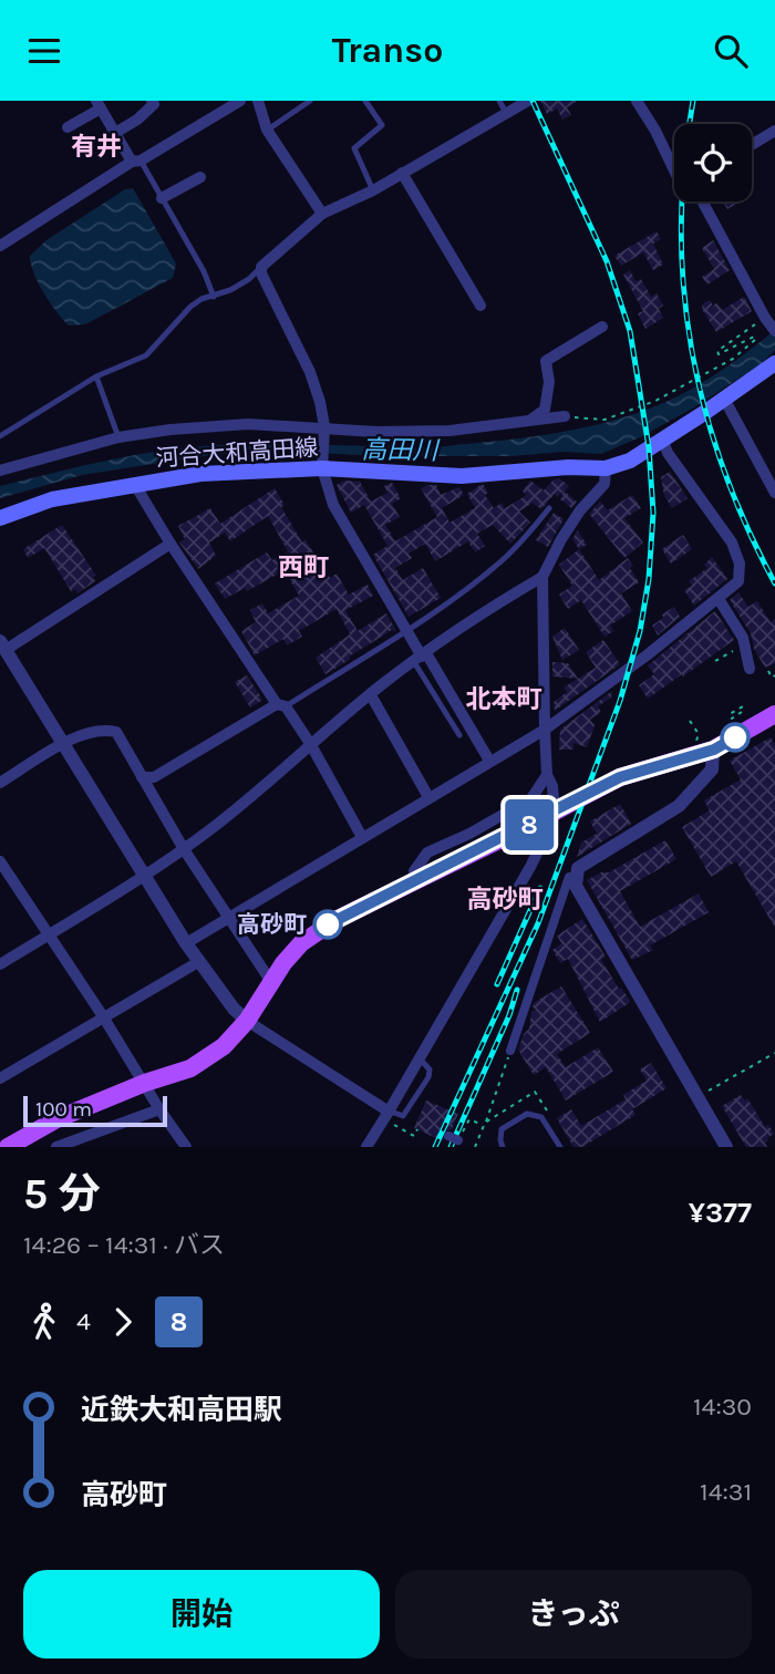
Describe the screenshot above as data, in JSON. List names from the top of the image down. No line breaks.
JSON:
{"streets":{"main road":["河合大和高田線"]},"districts":["有井","西町","北本町","高砂町"],"water":["高田川"],"places":["高砂町"],"lines":["bus line 8"],"scale_bar":"100 m","page":{"header":"Transo","on_map":"8","scale":"100 m","heading":["5 分","14:26 – 14:31 · バス","¥377"],"legs":["4","8"],"list":[{"name":"近鉄大和高田駅","value":"14:30"},{"name":"高砂町","value":"14:31"}],"buttons":["開始","きっぷ"]}}
